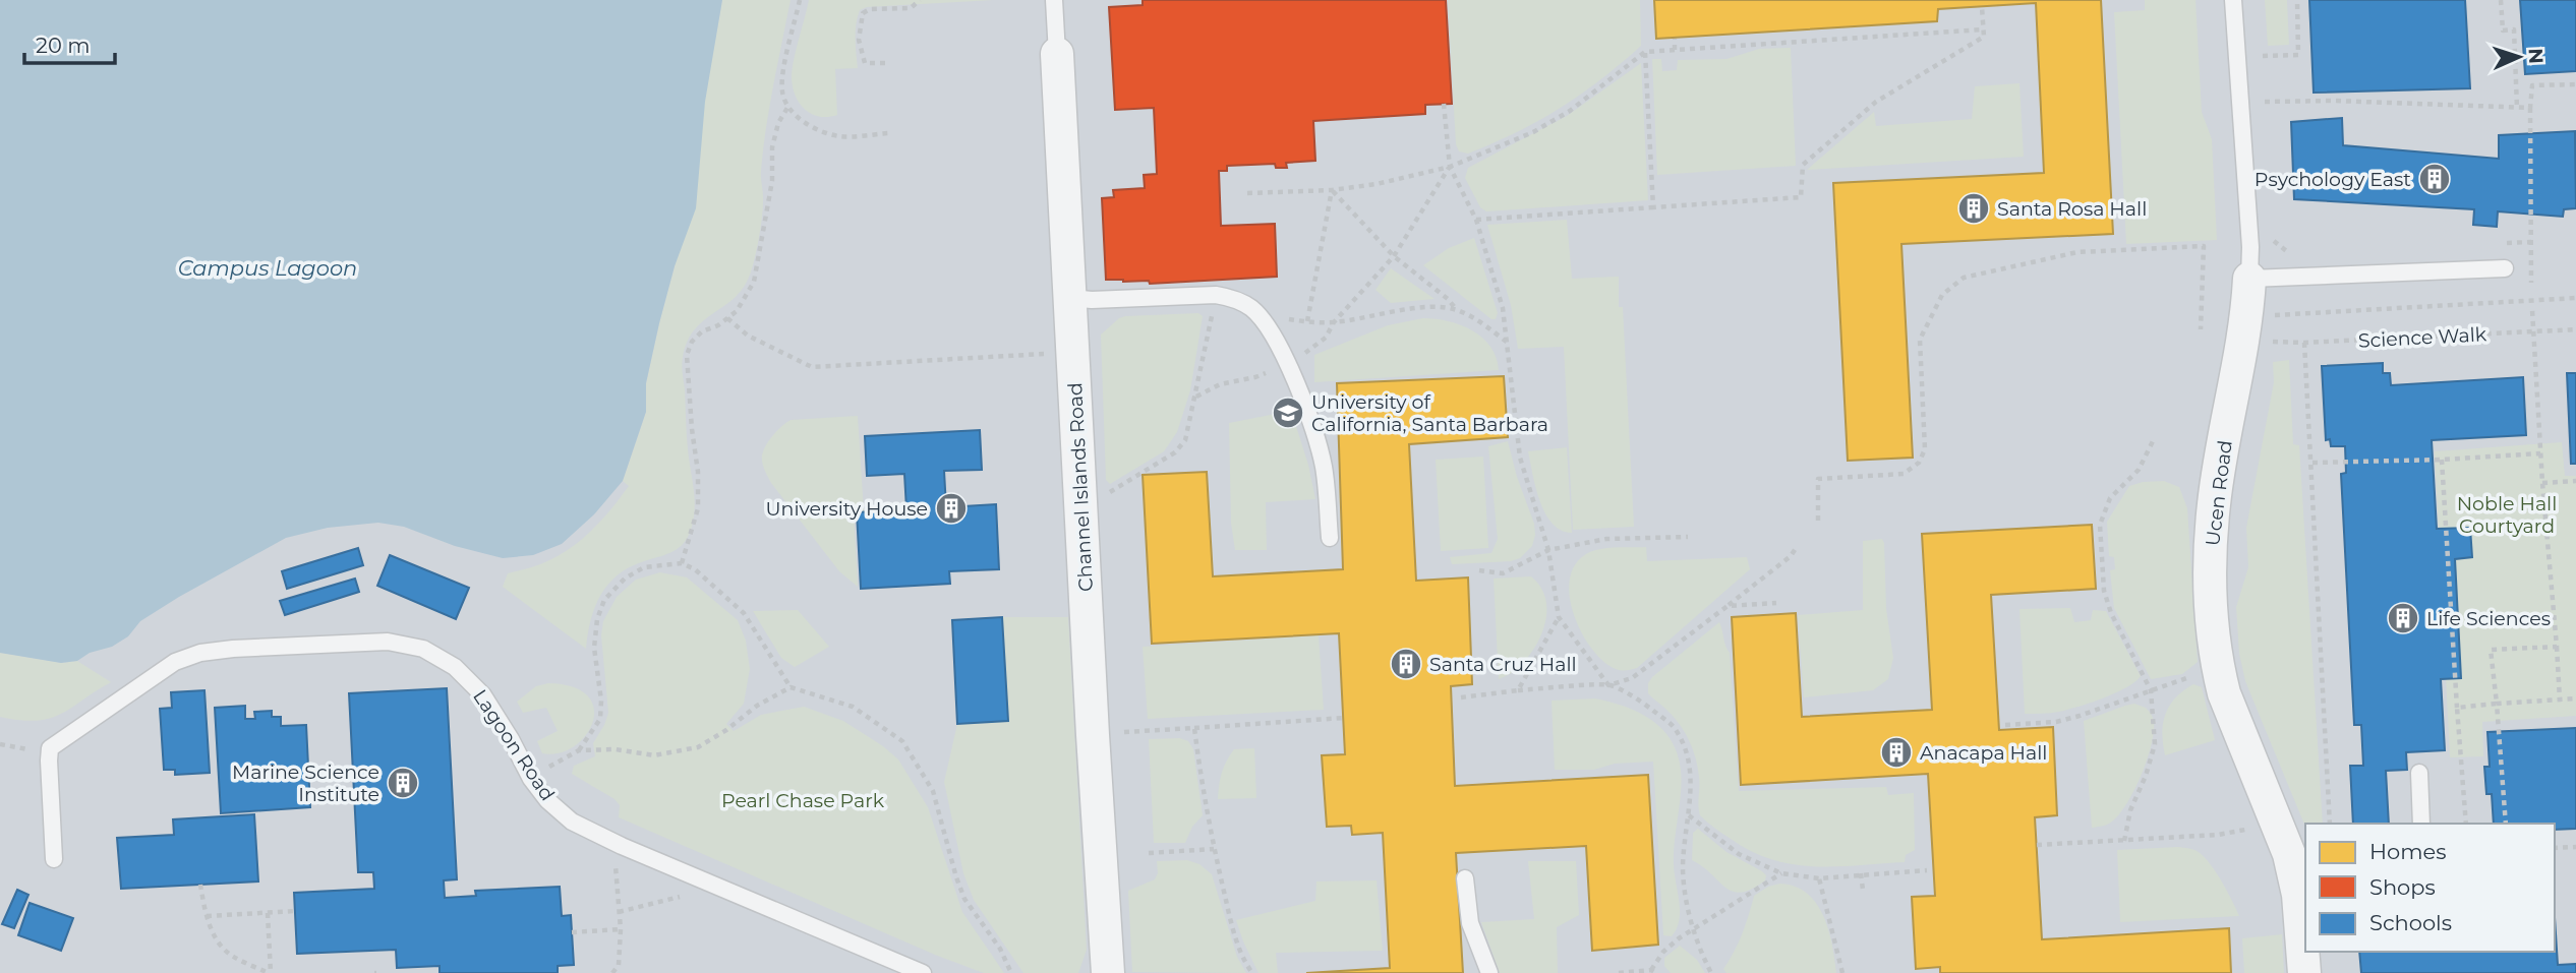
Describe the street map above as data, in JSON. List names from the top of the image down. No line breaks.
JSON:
{"streets":{"street":["Channel Islands Road","Ucen Road"],"lane":["Lagoon Road"],"path":["Science Walk"]},"water":["Campus Lagoon"],"parks":["Noble Hall Courtyard","Pearl Chase Park"],"places":{"building":["Psychology East","Santa Rosa Hall","University House","Life Sciences","Santa Cruz Hall","Anacapa Hall","Marine Science Institute"],"school or university":["University of California, Santa Barbara"]},"legend":["Homes","Shops","Schools"],"scale_bar":"20 m","north":"right"}
